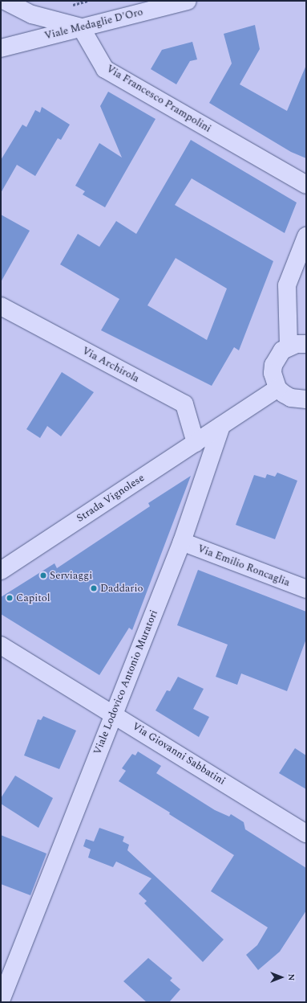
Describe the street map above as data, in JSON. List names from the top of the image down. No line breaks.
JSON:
{"streets":{"street":["Viale Medaglie D'Oro","Via Francesco Prampolini","Via Archirola","Strada Vignolese","Via Emilio Roncaglia","Viale Lodovico Antonio Muratori","Via Giovanni Sabbatini"]},"crossings":[["Viale Medaglie D'Oro","Via Francesco Prampolini"],["Via Archirola","Strada Vignolese"],["Strada Vignolese","Viale Lodovico Antonio Muratori"],["Via Emilio Roncaglia","Viale Lodovico Antonio Muratori"],["Viale Lodovico Antonio Muratori","Via Giovanni Sabbatini"]],"places":["Serviaggi","Daddario","Capitol"],"north":"right"}
